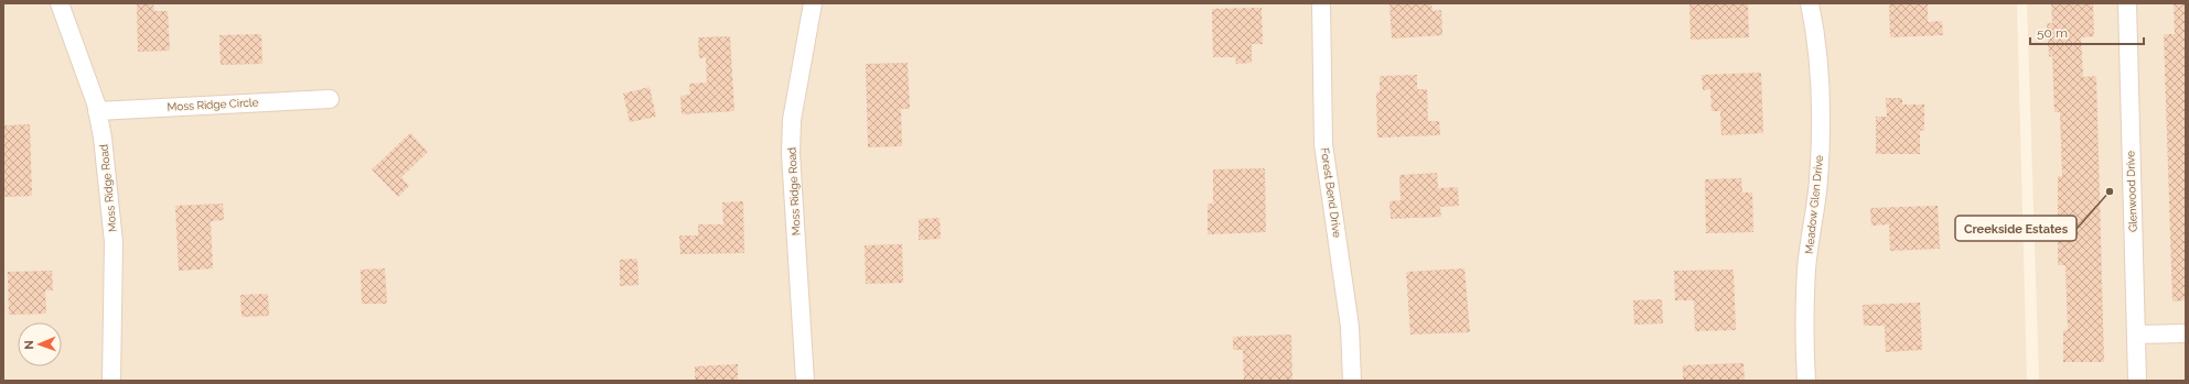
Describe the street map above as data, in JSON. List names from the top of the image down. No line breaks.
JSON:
{"streets":{"street":["Moss Ridge Circle","Moss Ridge Road","Glenwood Drive","Forest Bend Drive","Meadow Glen Drive"]},"crossings":[["Moss Ridge Circle","Moss Ridge Road"]],"places":["Creekside Estates"],"scale_bar":"50 m","north":"left"}
